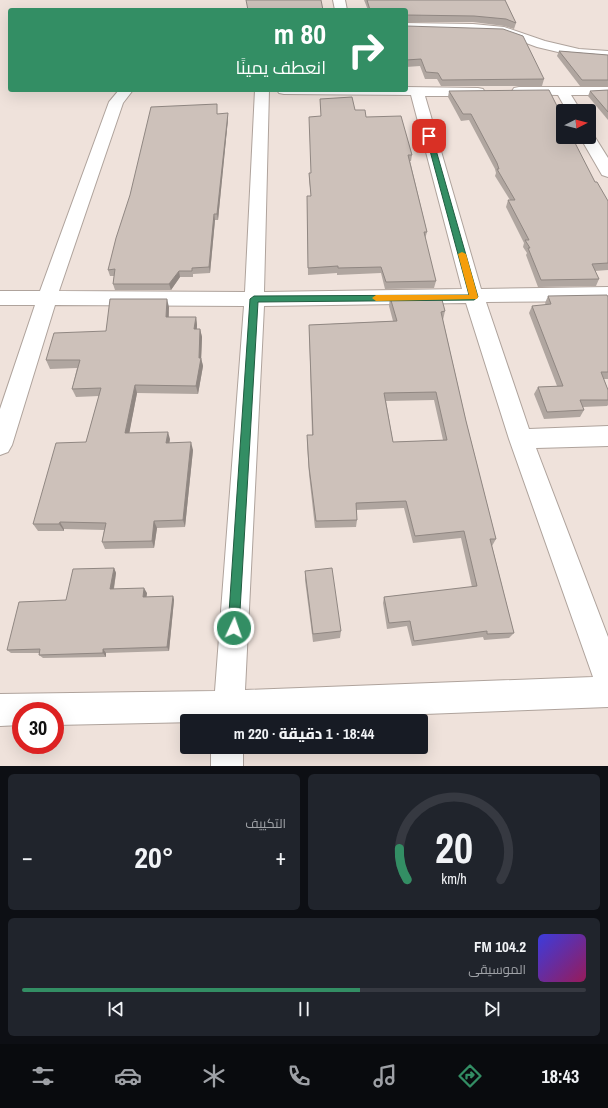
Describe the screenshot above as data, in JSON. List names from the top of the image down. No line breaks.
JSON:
{"north":"right","page":{"turn":["80 m","انعطف يمينًا"],"limit":"30","trip":"18:44 · 1 دقيقة · 220 m","tile":"التكييف","heat":["−","20°","+"],"song":["104.2 FM","الموسيقى"],"tabs":"18:43","gauge":["20","km/h"]}}
